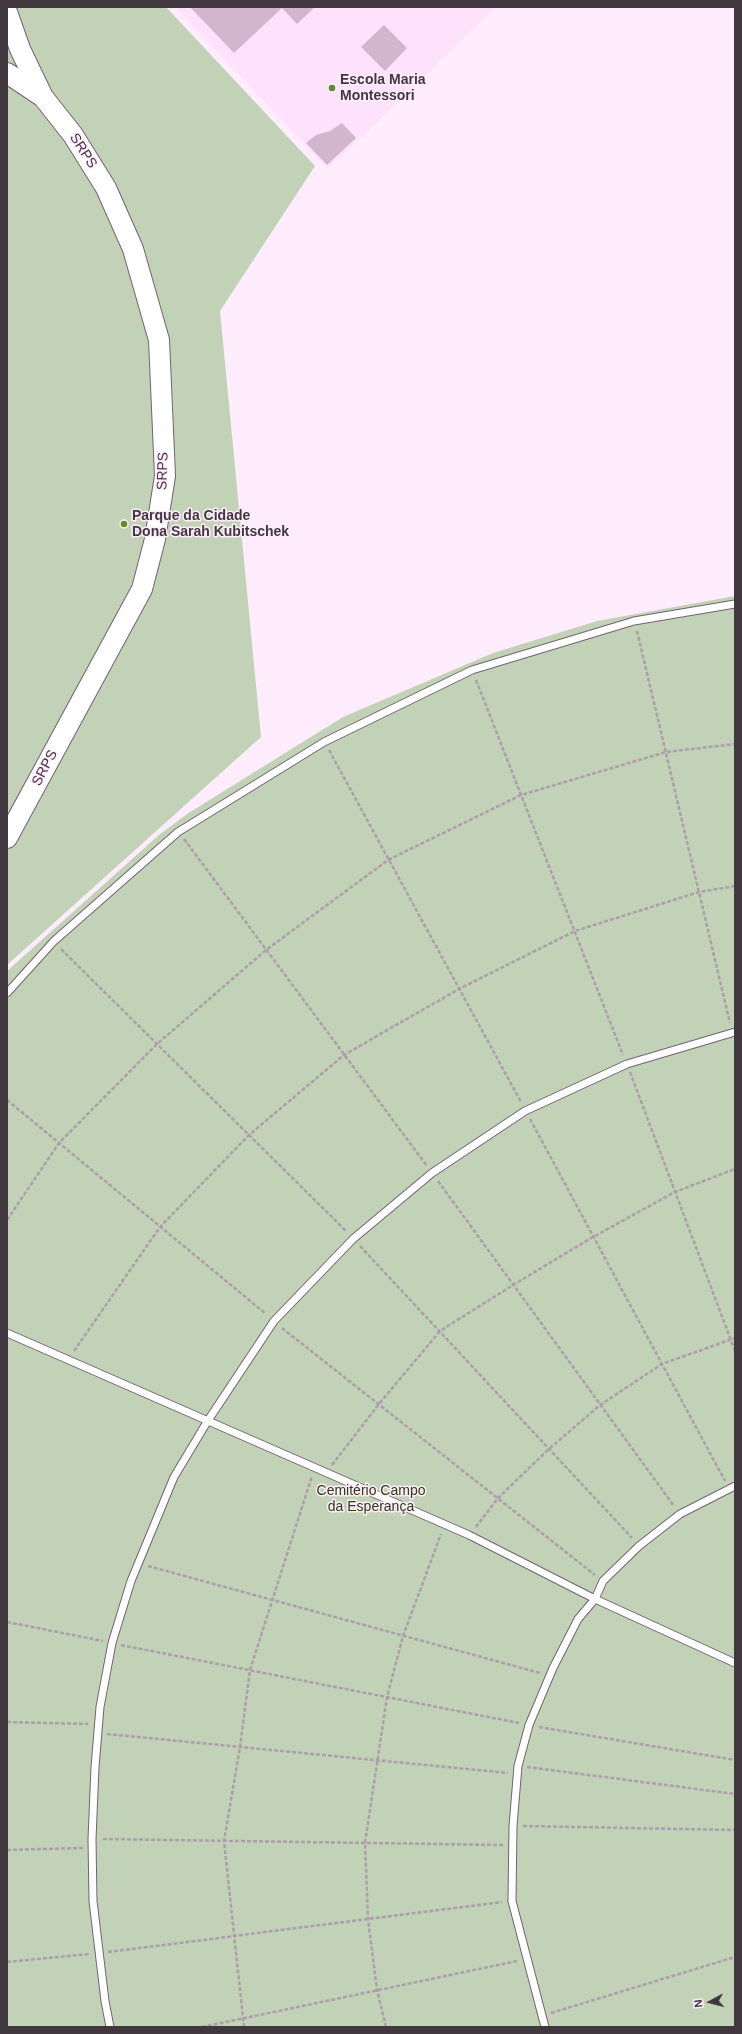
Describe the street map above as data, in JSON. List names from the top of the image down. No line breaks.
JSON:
{"streets":{"main road":["SRPS"]},"parks":["Cemitério Campo da Esperança"],"places":["Escola Maria Montessori","Parque da Cidade Dona Sarah Kubitschek"],"north":"left"}
